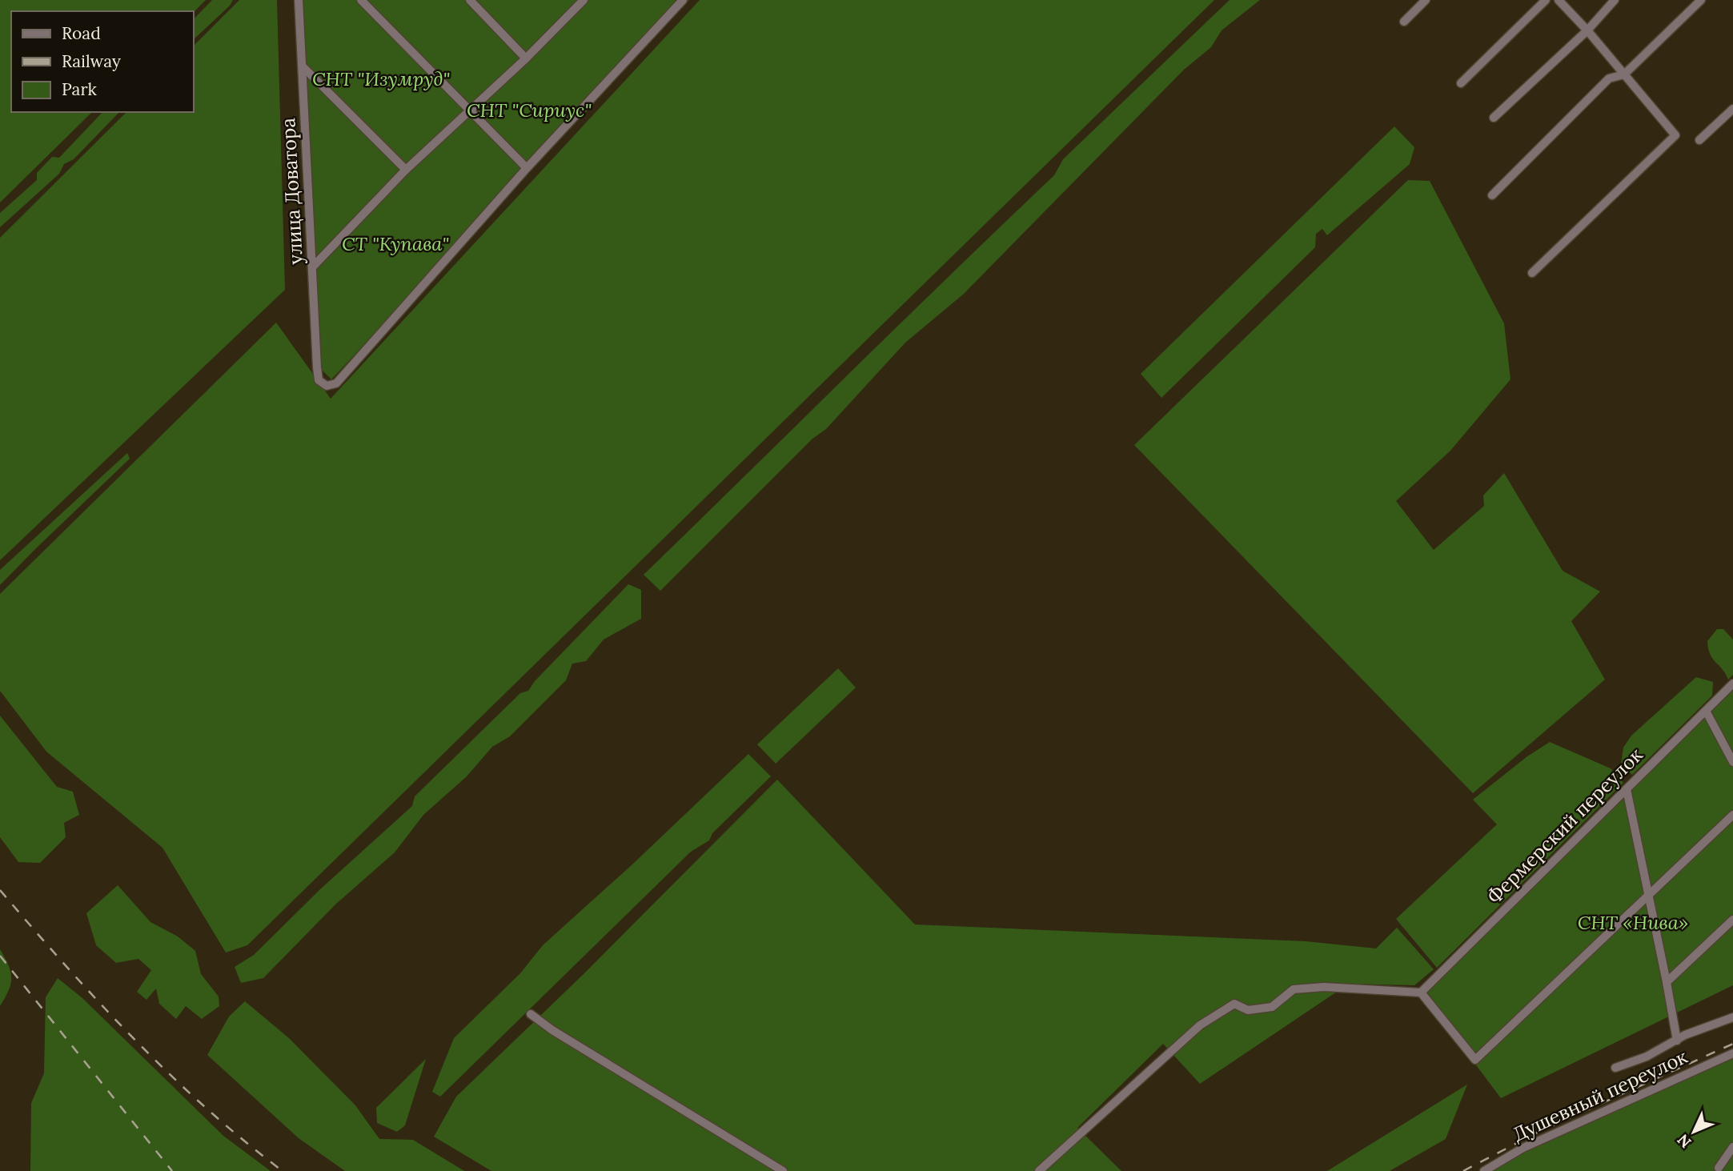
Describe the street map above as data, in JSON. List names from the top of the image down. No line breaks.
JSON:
{"streets":{"street":["улица Доватора","Фермерский переулок","Душевный переулок"]},"parks":["СНТ \"Изумруд\"","СНТ \"Сириус\"","СТ \"Купава\"","СНТ «Нива»"],"legend":["Road","Railway","Park"],"north":"bottom left"}
